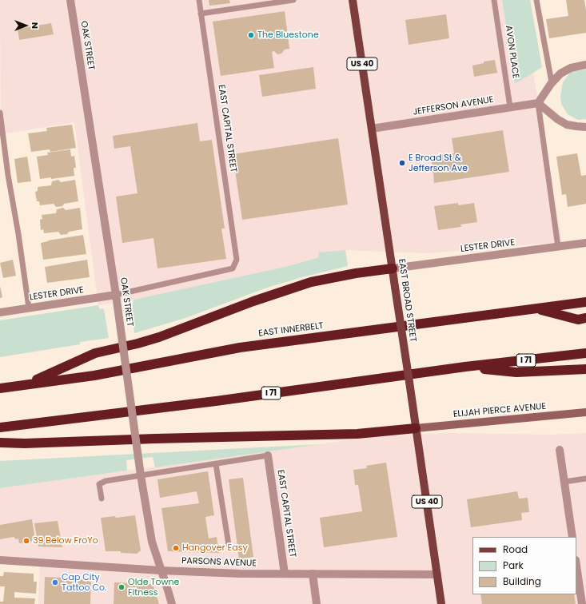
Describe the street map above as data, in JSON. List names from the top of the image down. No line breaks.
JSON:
{"streets":{"highway":["EAST INNERBELT","I 71"],"main road":["US 40","EAST BROAD STREET","ELIJAH PIERCE AVENUE"],"street":["OAK STREET","JEFFERSON AVENUE","EAST CAPITAL STREET","LESTER DRIVE","PARSONS AVENUE"],"lane":["AVON PLACE"]},"crossings":[["OAK STREET","EAST CAPITAL STREET"],["OAK STREET","LESTER DRIVE"],["OAK STREET","PARSONS AVENUE"],["AVON PLACE","JEFFERSON AVENUE"],["JEFFERSON AVENUE","EAST BROAD STREET"],["EAST CAPITAL STREET","LESTER DRIVE"],["EAST CAPITAL STREET","PARSONS AVENUE"],["LESTER DRIVE","EAST BROAD STREET"],["EAST BROAD STREET","ELIJAH PIERCE AVENUE"],["EAST BROAD STREET","PARSONS AVENUE"]],"places":["The Bluestone","E Broad St & Jefferson Ave","39 Below FroYo","Hangover Easy","Cap City Tattoo Co.","Olde Towne Fitness"],"legend":["Road","Park","Building"],"north":"right"}
